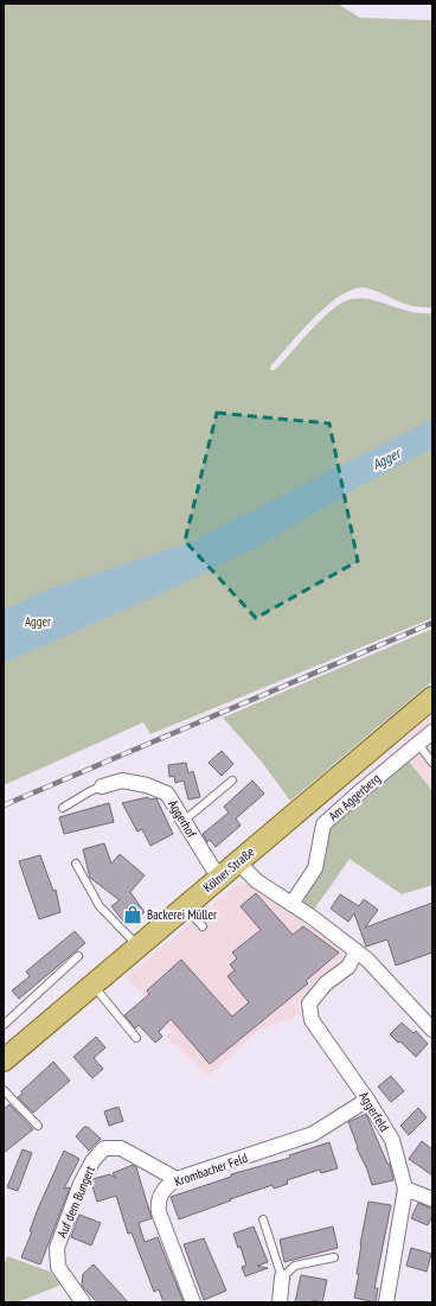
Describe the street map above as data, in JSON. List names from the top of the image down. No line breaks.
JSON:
{"streets":{"main road":["Kölner Straße"],"street":["Am Aggerberg","Aggerhof","Aggerfeld","Krombacher Feld","Auf dem Bungert"]},"crossings":[["Aggerhof","Kölner Straße"],["Aggerfeld","Krombacher Feld"],["Krombacher Feld","Auf dem Bungert"]],"water":["Agger"],"parks":["Agger"],"places":{"shop":["Backerei Müller"]}}
